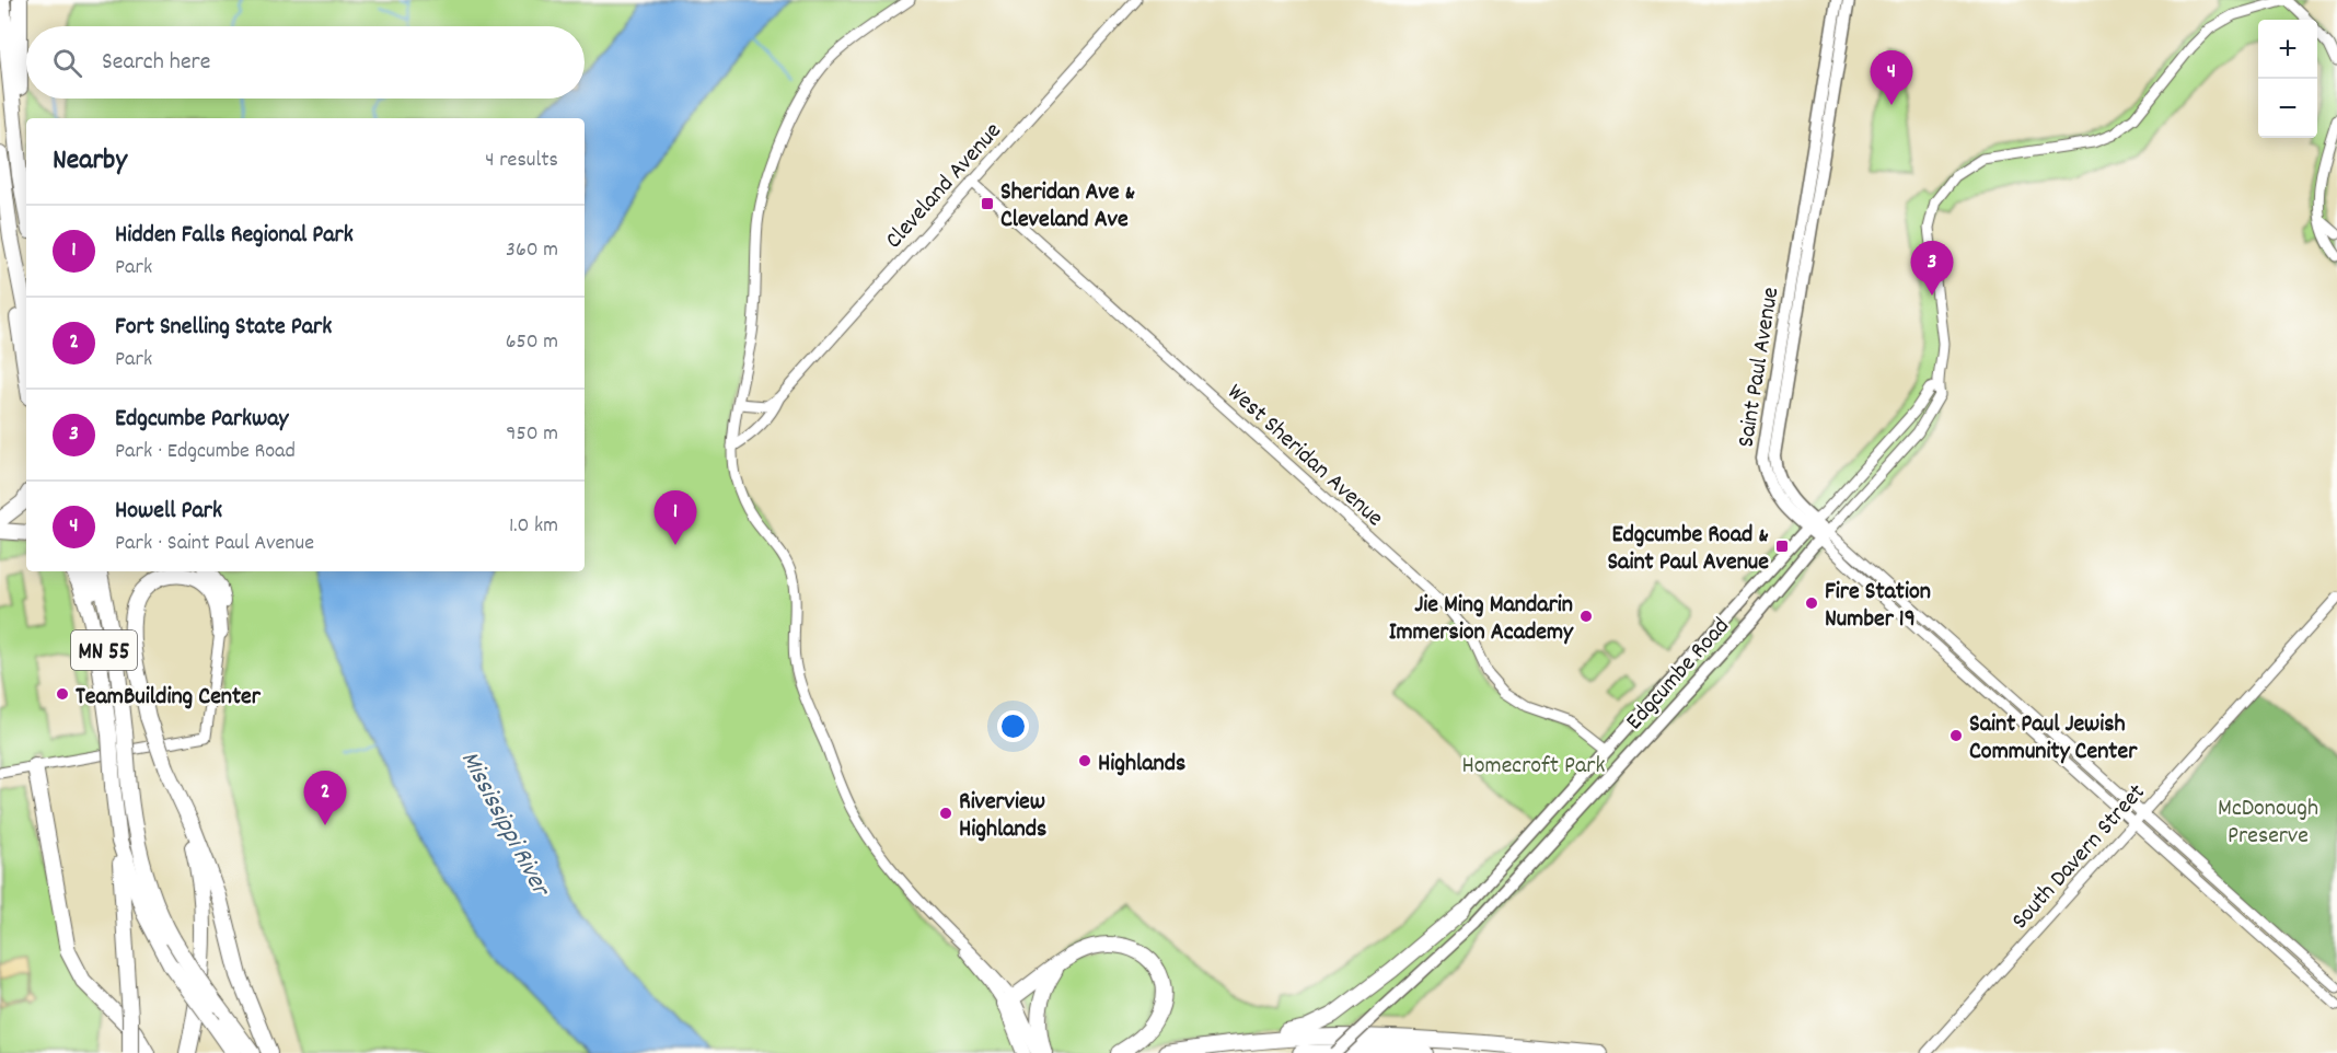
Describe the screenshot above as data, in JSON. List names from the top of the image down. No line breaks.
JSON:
{"streets":{"highway":["MN 55"],"main road":["Saint Paul Avenue","Edgcumbe Road"],"street":["Cleveland Avenue","West Sheridan Avenue","South Davern Street"]},"crossings":[["Cleveland Avenue","West Sheridan Avenue"],["Saint Paul Avenue","Edgcumbe Road"],["Saint Paul Avenue","South Davern Street"],["West Sheridan Avenue","Edgcumbe Road"]],"water":["Mississippi River"],"parks":["Homecroft Park","McDonough Preserve"],"places":{"transit":["Sheridan Ave & Cleveland Ave","Edgcumbe Road & Saint Paul Avenue"],"other":["Fire Station Number 19","Jie Ming Mandarin Immersion Academy","TeamBuilding Center","Saint Paul Jewish Community Center","Highlands","Riverview Highlands"]},"page":{"map_buttons":["+","−"],"search":"Search here","pins":["4","3","1","2"],"heading":["Nearby","4 results"],"list":[{"mark":"1","name":"Hidden Falls Regional Park","note":"Park","value":"360 m"},{"mark":"2","name":"Fort Snelling State Park","note":"Park","value":"650 m"},{"mark":"3","name":"Edgcumbe Parkway","note":"Park · Edgcumbe Road","value":"950 m"},{"mark":"4","name":"Howell Park","note":"Park · Saint Paul Avenue","value":"1.0 km"}]}}
